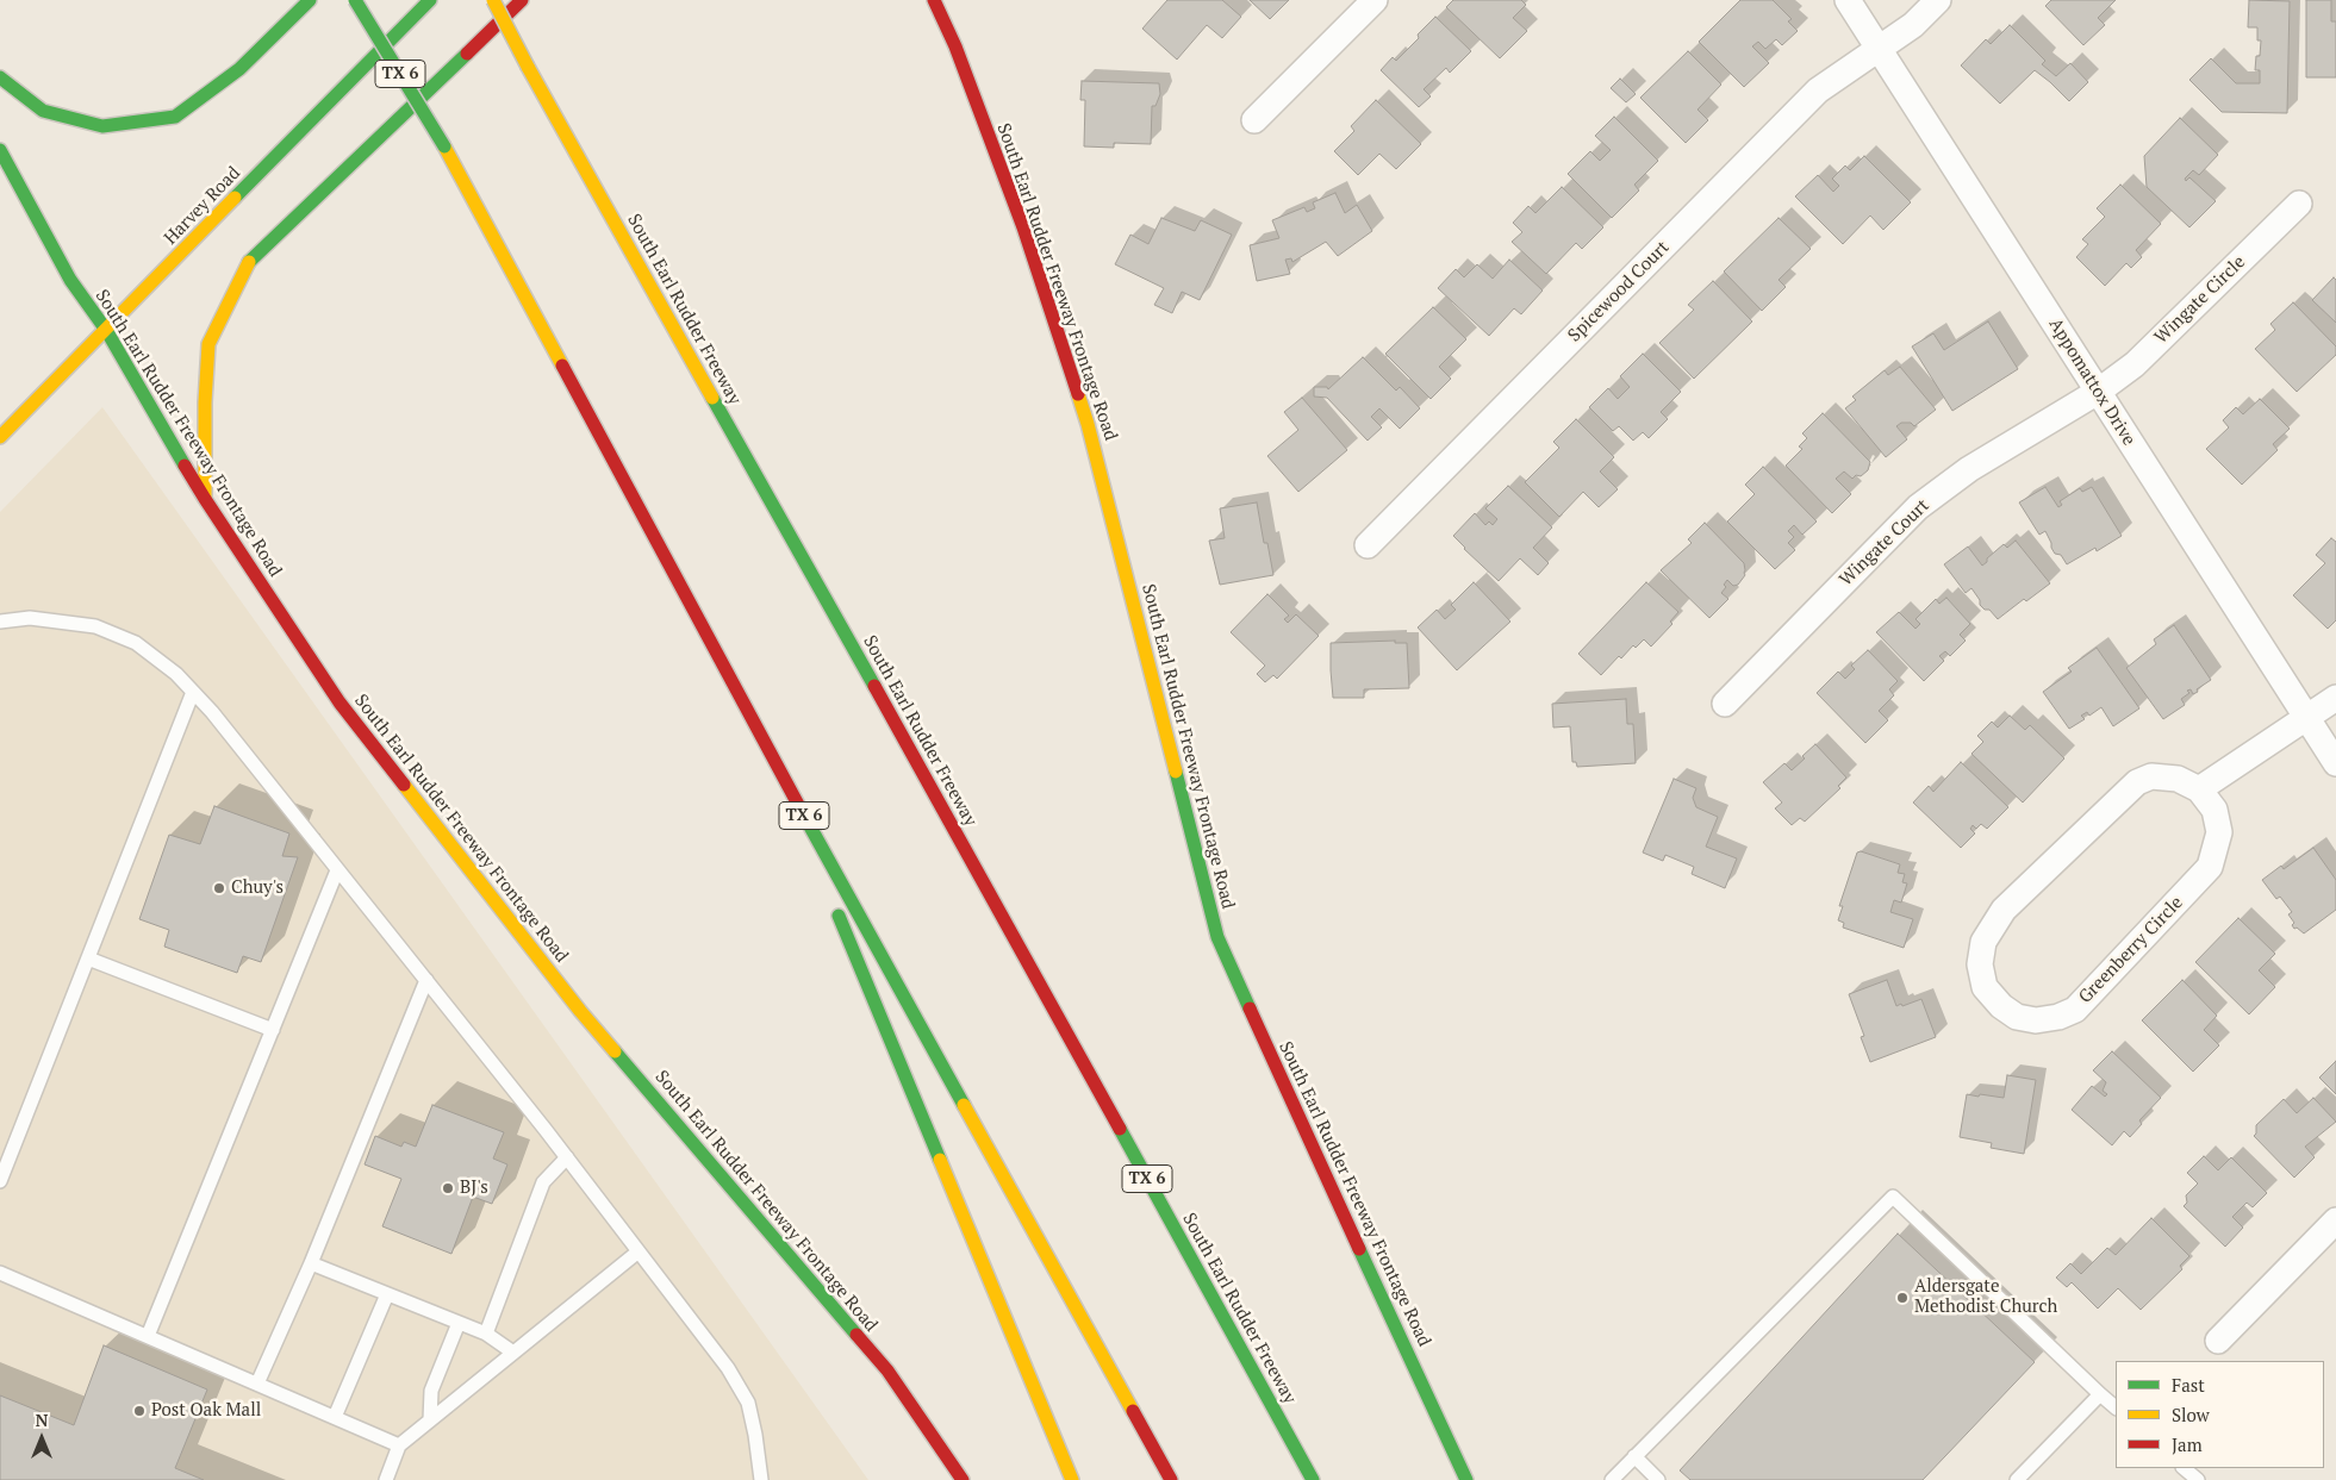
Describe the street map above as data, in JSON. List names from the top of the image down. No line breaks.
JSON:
{"streets":{"main road":["TX 6","Harvey Road","South Earl Rudder Freeway Frontage Road","South Earl Rudder Freeway"],"street":["Spicewood Court","Wingate Circle","Appomattox Drive","Wingate Court","Greenberry Circle"]},"crossings":[["Harvey Road","South Earl Rudder Freeway Frontage Road"],["Spicewood Court","Appomattox Drive"],["Wingate Circle","Appomattox Drive"],["Wingate Circle","Wingate Court"],["Appomattox Drive","Wingate Court"]],"places":["Chuy's","BJ's","Aldersgate Methodist Church","Post Oak Mall"],"legend":["Fast","Slow","Jam"],"north":"top"}
